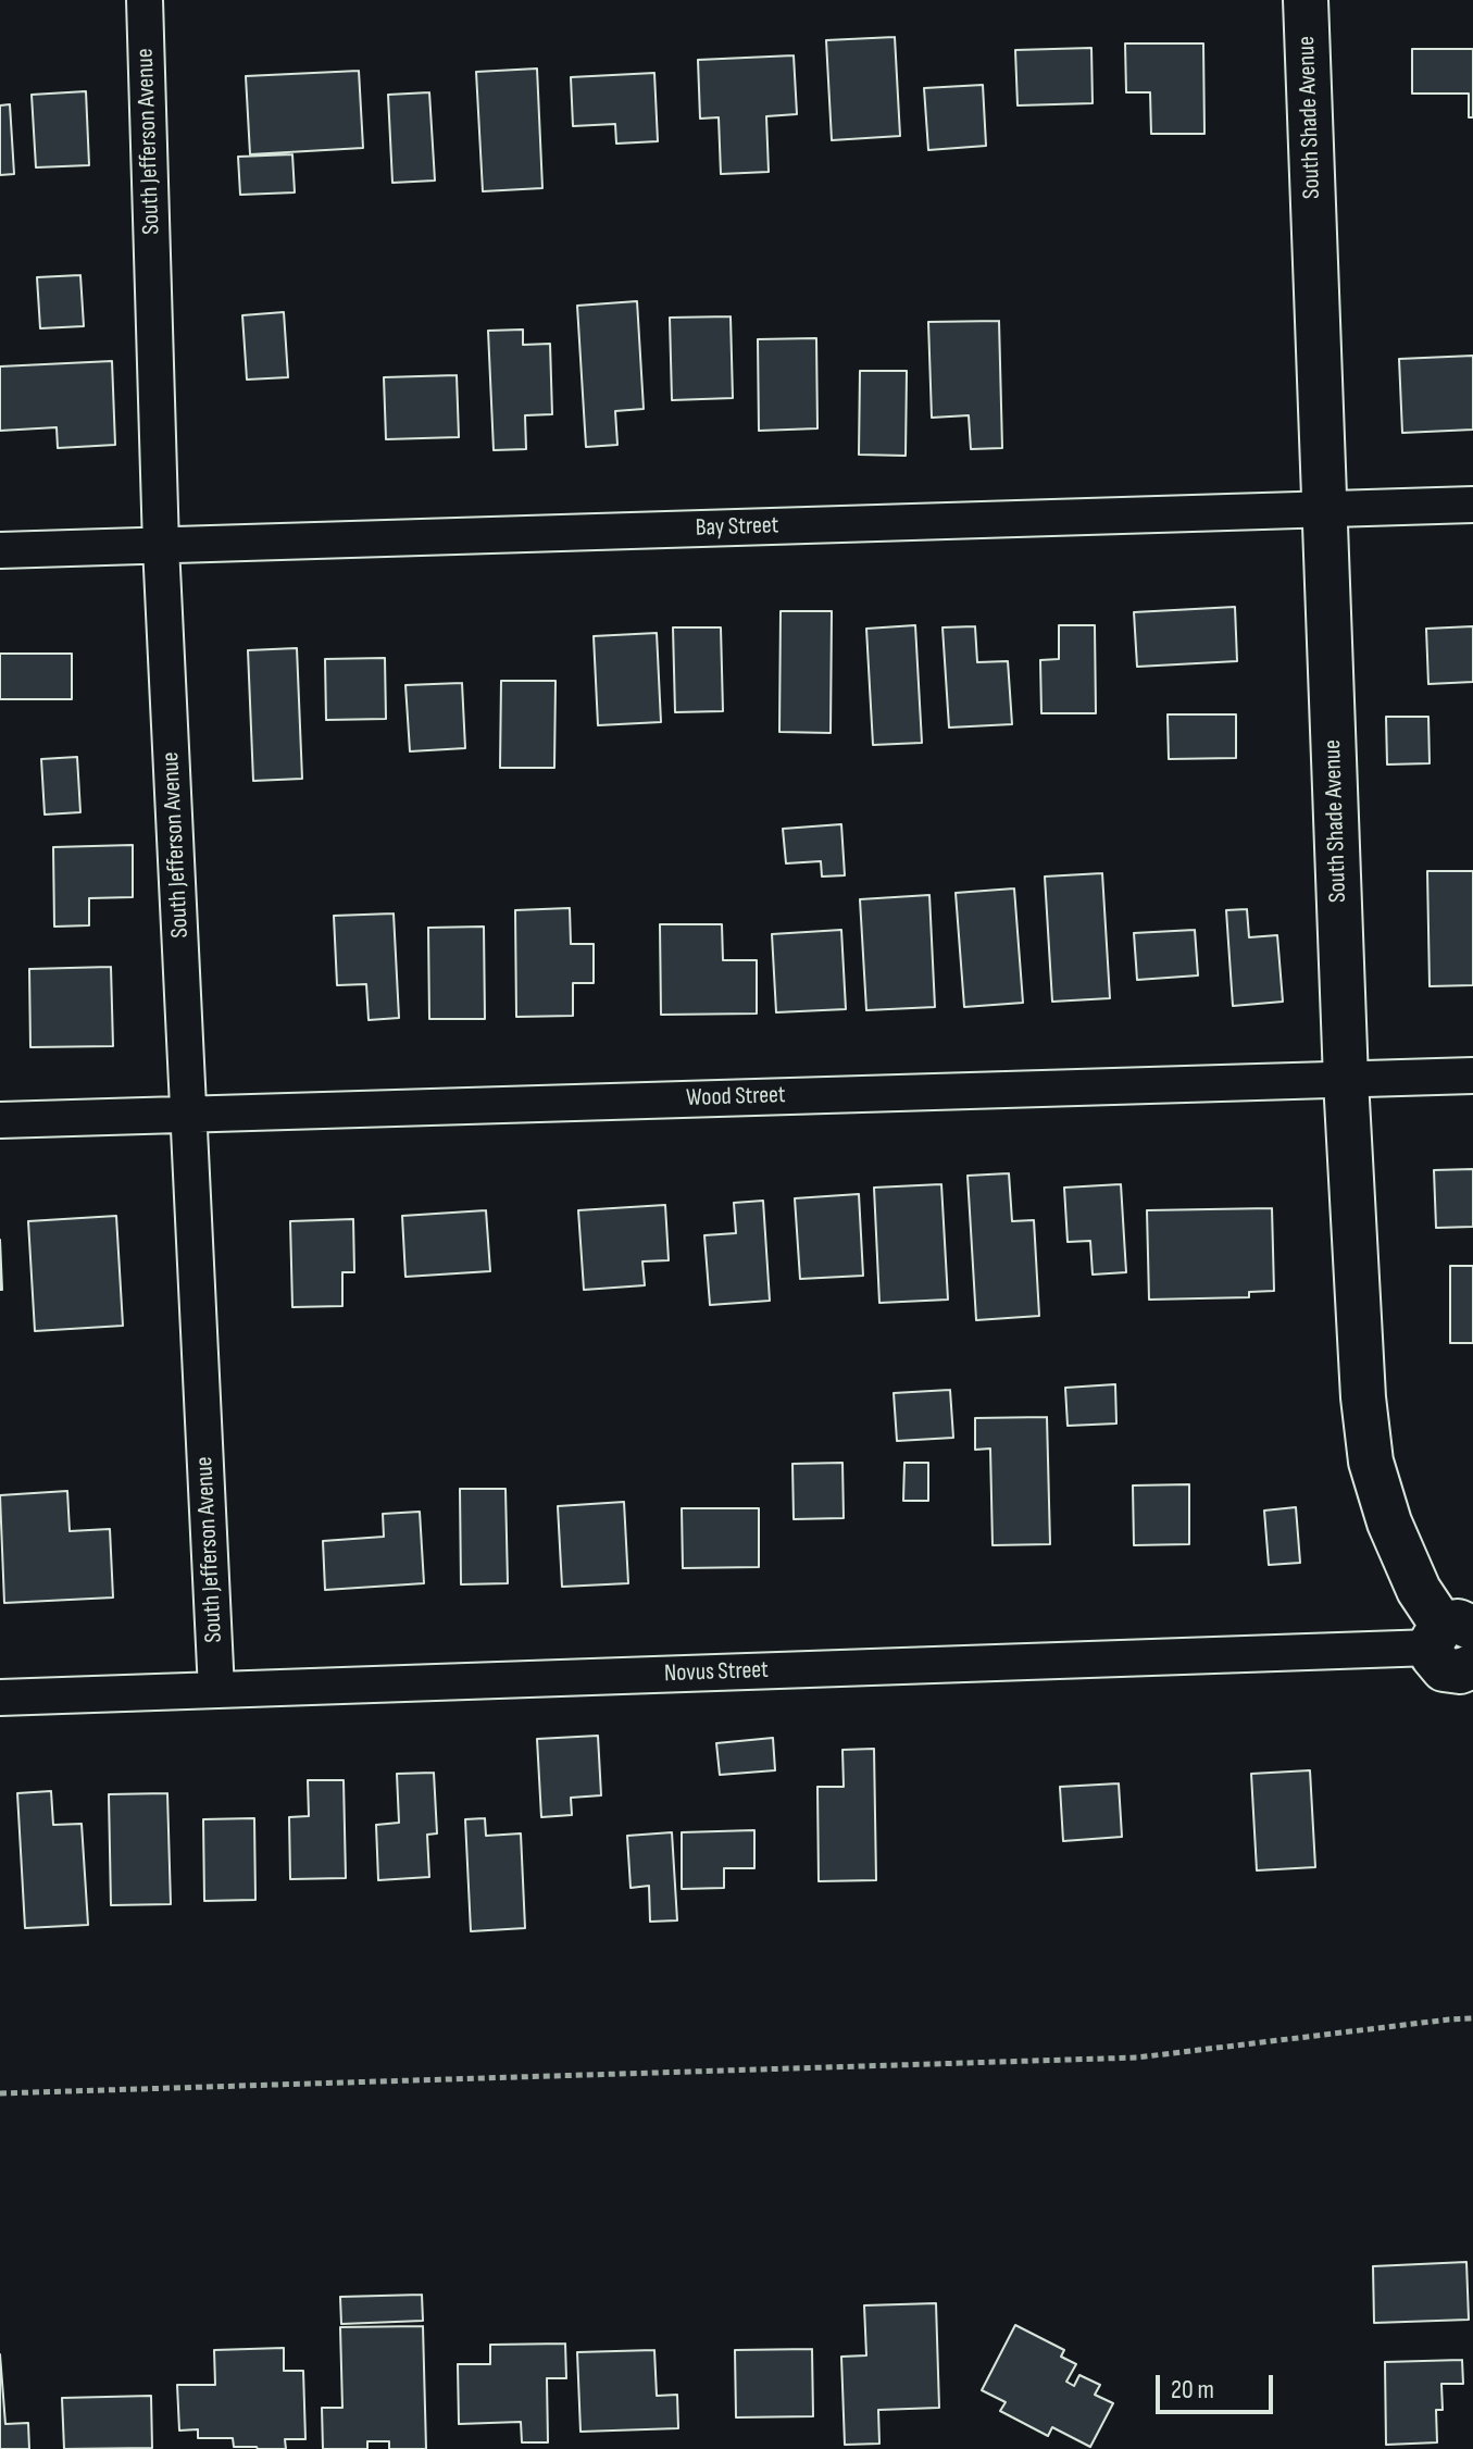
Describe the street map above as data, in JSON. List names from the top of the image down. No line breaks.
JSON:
{"streets":{"street":["South Shade Avenue","South Jefferson Avenue","Bay Street","Wood Street","Novus Street"]},"crossings":[["South Shade Avenue","Bay Street"],["South Shade Avenue","Wood Street"],["South Shade Avenue","Novus Street"],["South Jefferson Avenue","Bay Street"],["South Jefferson Avenue","Wood Street"],["South Jefferson Avenue","Novus Street"]],"scale_bar":"20 m"}
